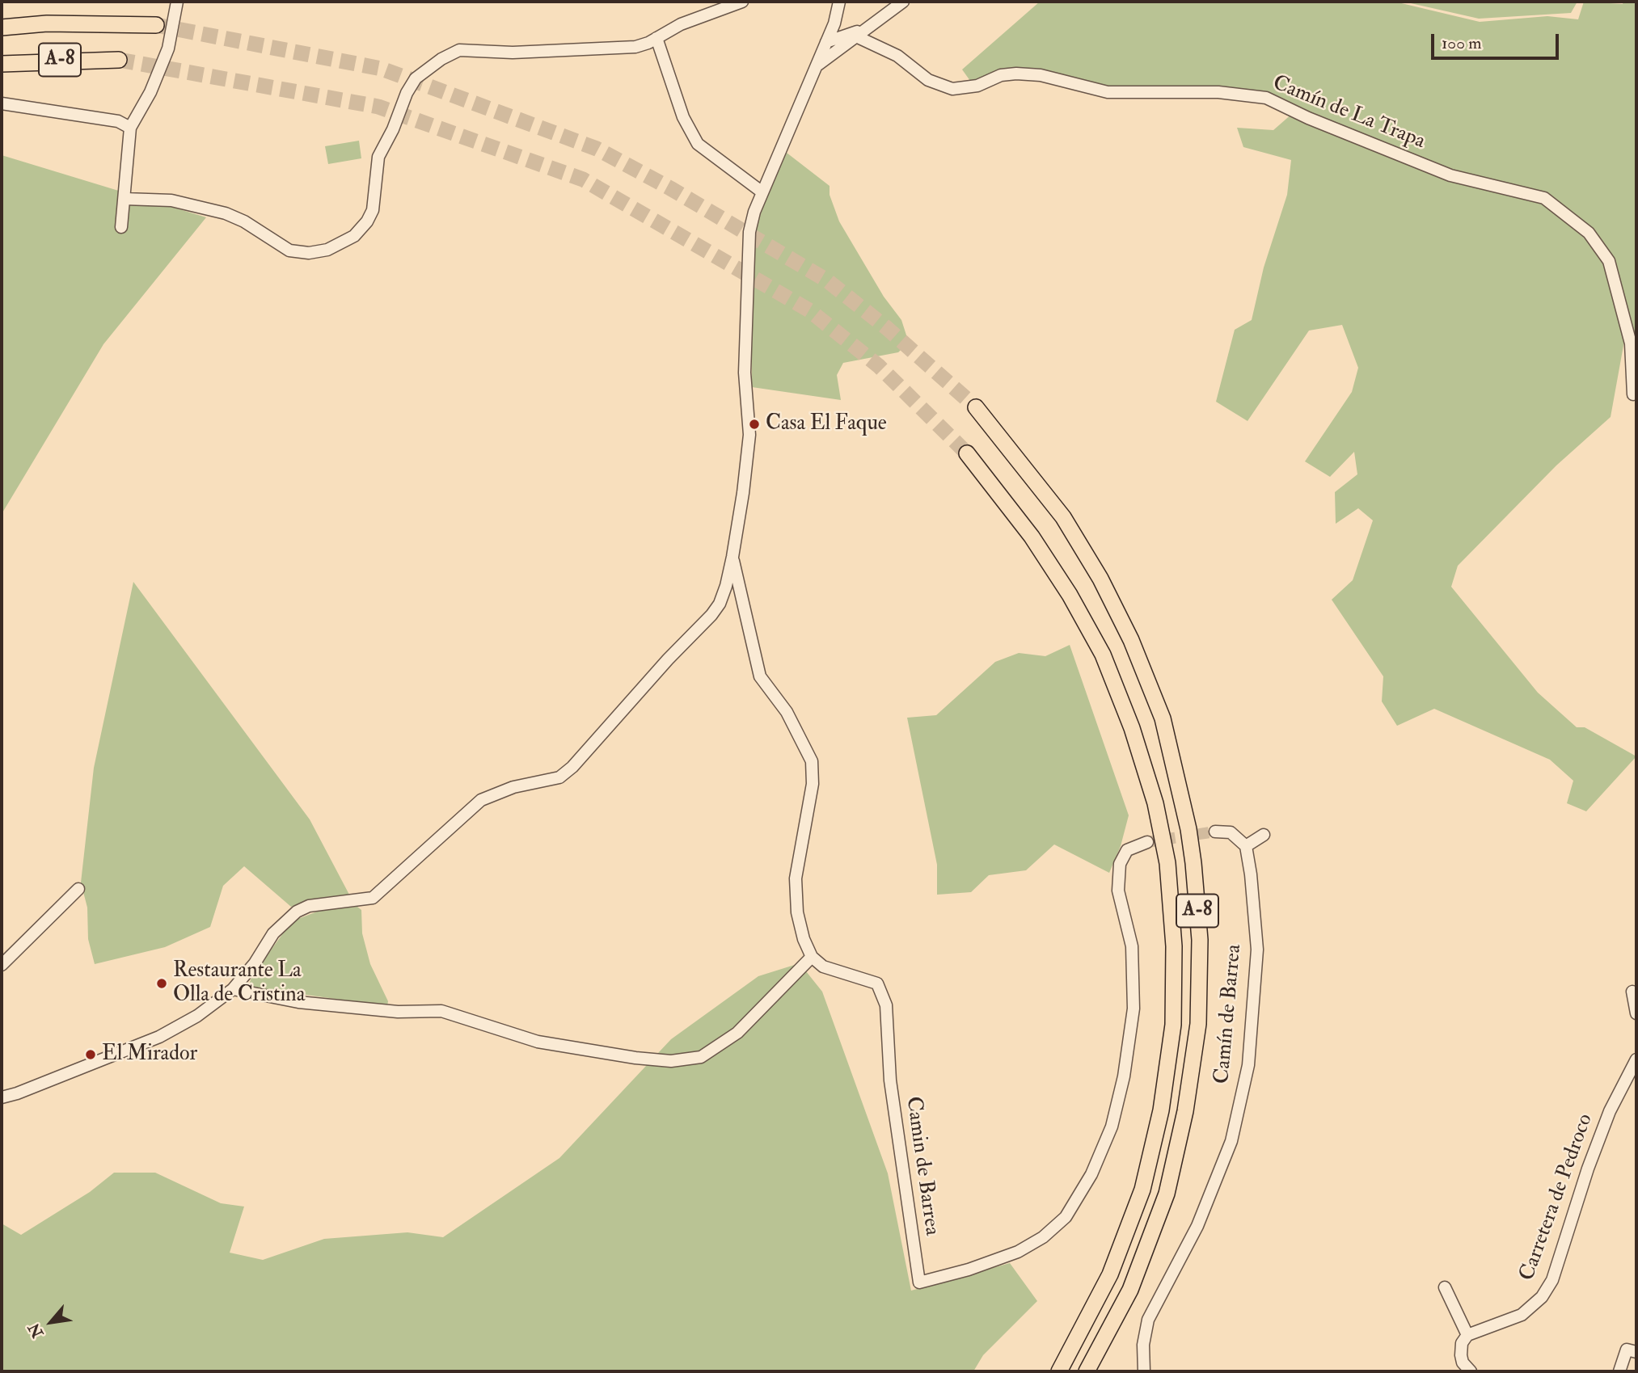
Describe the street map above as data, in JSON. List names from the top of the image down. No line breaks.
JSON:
{"streets":{"highway":["A-8"],"street":["Camín de La Trapa","Camín de Barrea","Camin de Barrea","Carretera de Pedroco"]},"places":["Casa El Faque","Restaurante La Olla de Cristina","El Mirador"],"scale_bar":"100 m","north":"bottom left"}
